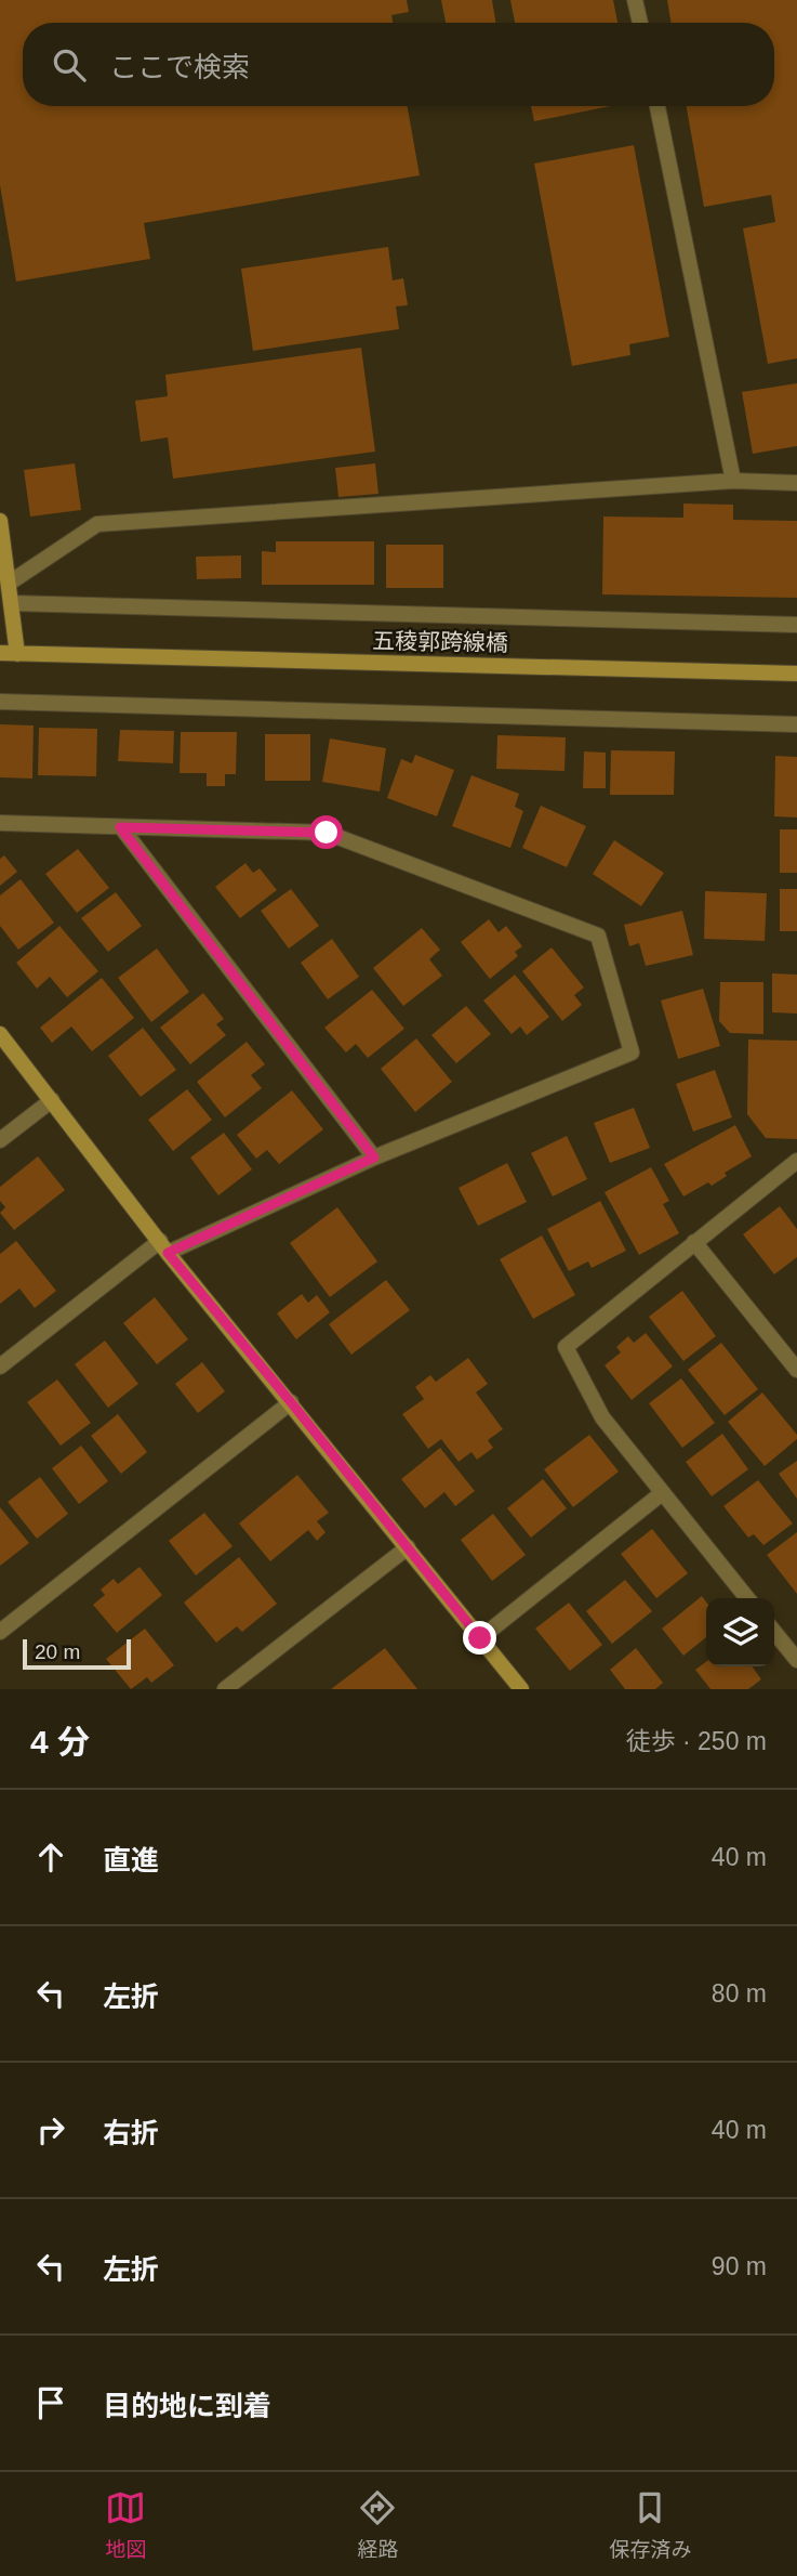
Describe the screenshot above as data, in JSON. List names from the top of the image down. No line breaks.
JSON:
{"streets":{"street":["五稜郭跨線橋"]},"scale_bar":"20 m","page":{"search":"ここで検索","scale":"20 m","heading":["4 分","徒歩 · 250 m"],"list":[["直進","40 m"],["左折","80 m"],["右折","40 m"],["左折","90 m"],"目的地に到着"],"nav":["地図","経路","保存済み"]}}
